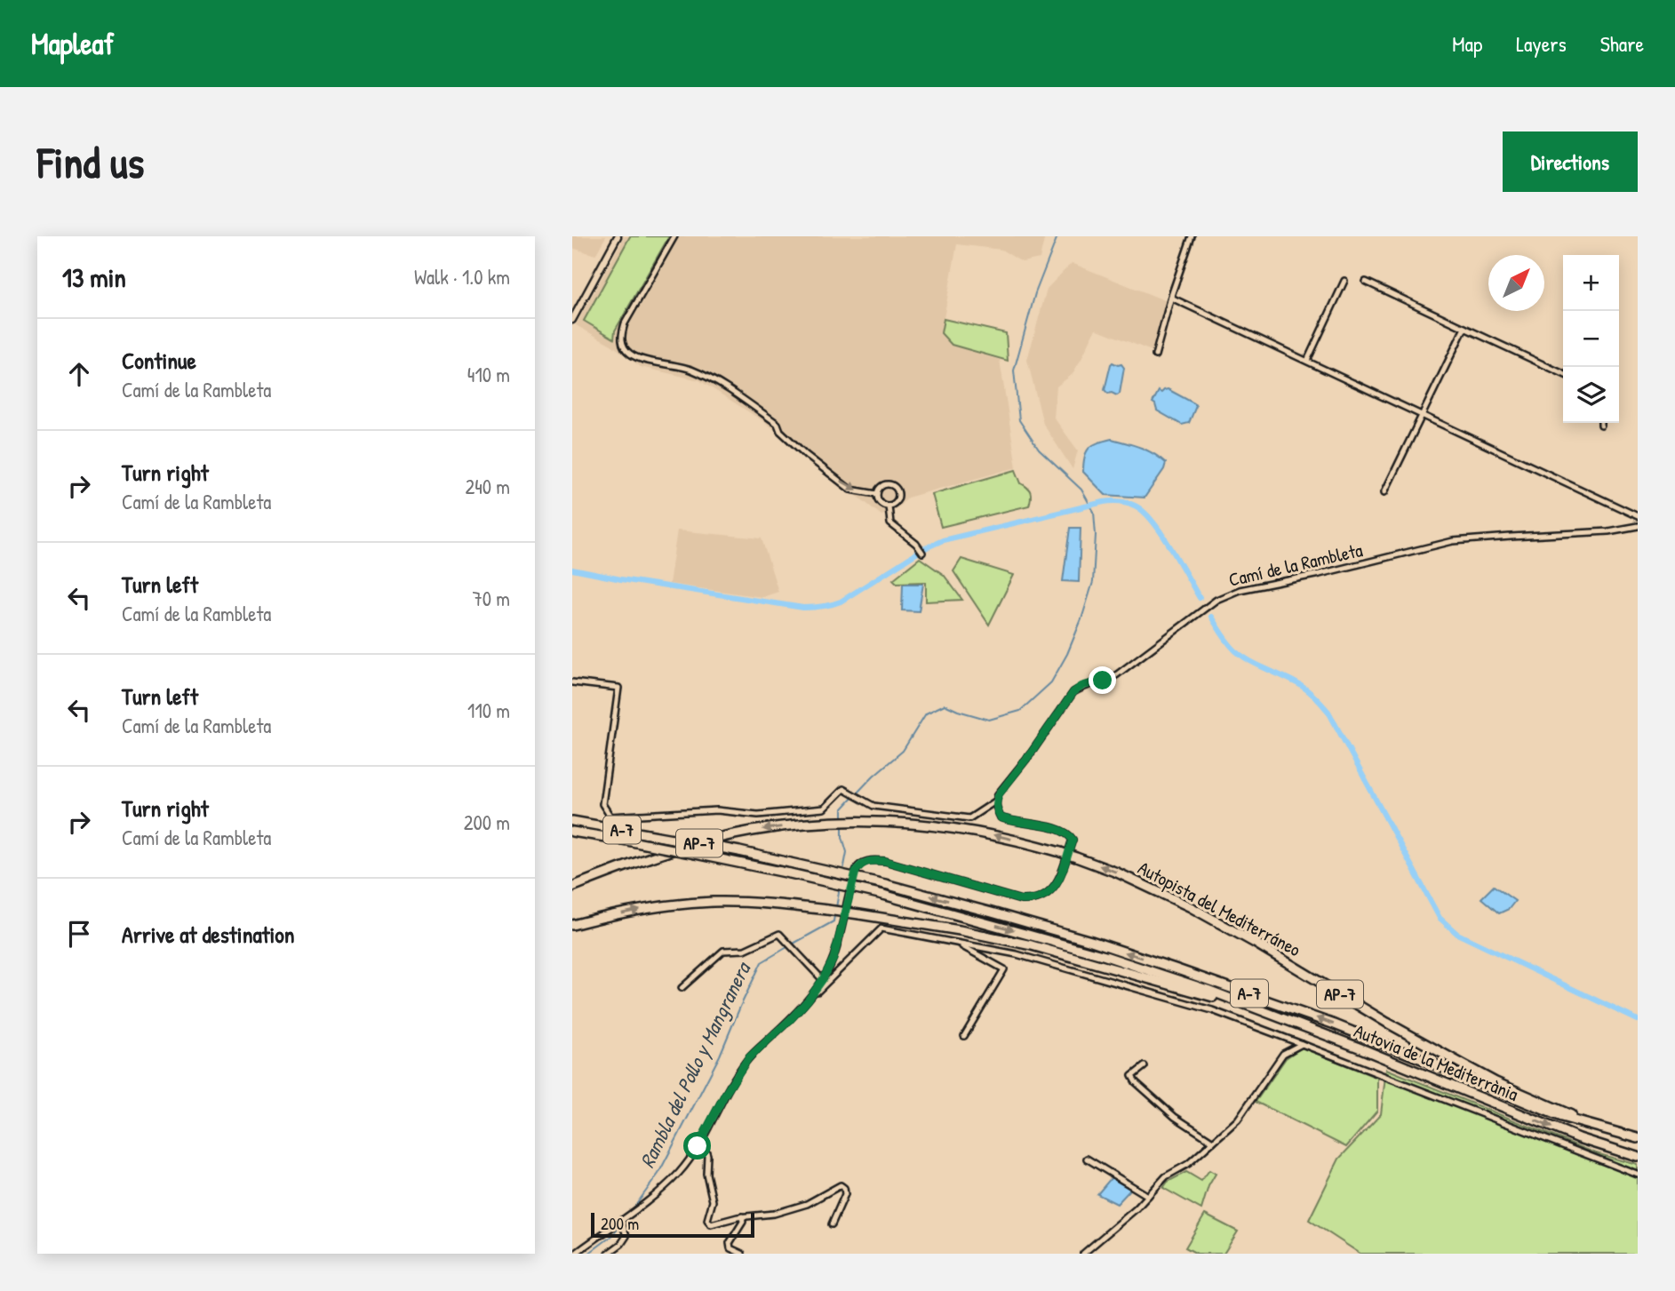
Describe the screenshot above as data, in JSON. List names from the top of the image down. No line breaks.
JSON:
{"streets":{"highway":["A-7","AP-7","Autopista del Mediterráneo","Autovia de la Mediterrània"],"street":["Camí de la Rambleta"]},"crossings":[["Autopista del Mediterráneo","Autovia de la Mediterrània"]],"one_way":["Autopista del Mediterráneo"],"water":["Rambla del Pollo y Mangranera"],"scale_bar":"200 m","north":"top right","page":{"header":"Mapleaf","nav":["Map","Layers","Share"],"buttons":"Directions","title":"Find us","heading":["13 min","Walk · 1.0 km"],"map_buttons":["+","−"],"list":[["Continue","Camí de la Rambleta","410 m"],["Turn right","Camí de la Rambleta","240 m"],["Turn left","Camí de la Rambleta","70 m"],["Turn left","Camí de la Rambleta","110 m"],["Turn right","Camí de la Rambleta","200 m"],"Arrive at destination"],"scale":"200 m"}}
